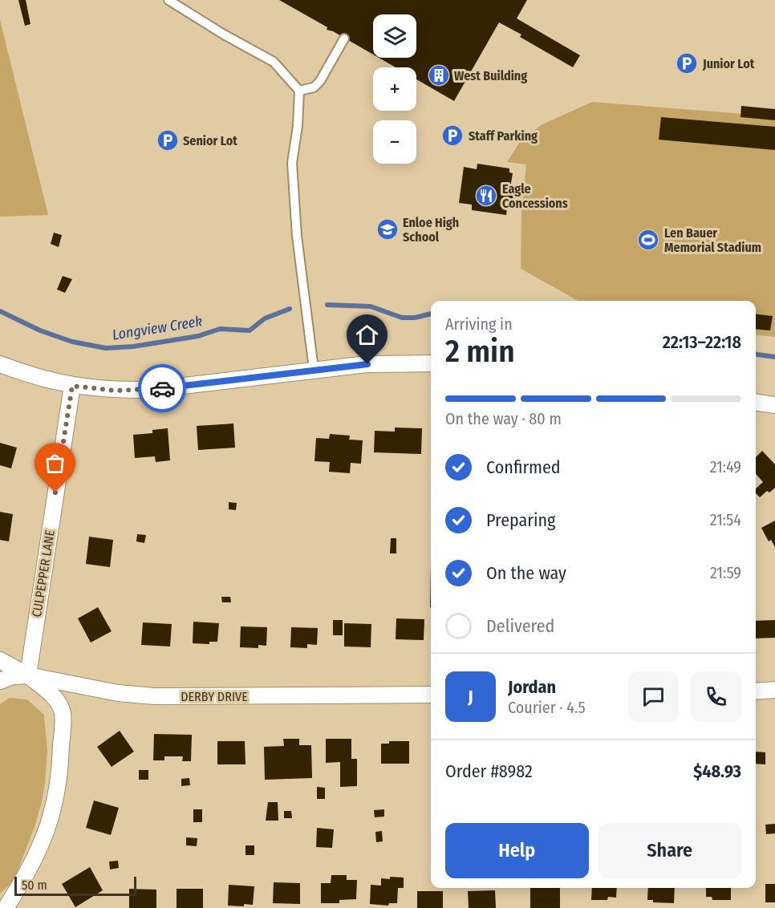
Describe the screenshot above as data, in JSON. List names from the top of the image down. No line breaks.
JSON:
{"streets":{"street":["CULPEPPER LANE","DERBY DRIVE"]},"crossings":[["CULPEPPER LANE","DERBY DRIVE"]],"water":["Longview Creek"],"places":{"parking":["Junior Lot","Staff Parking","Senior Lot"],"building":["West Building"],"restaurant":["Eagle Concessions"],"school or university":["Enloe High School"],"sports":["Len Bauer Memorial Stadium"]},"scale_bar":"50 m","page":{"map_buttons":["+","−"],"heading":["2 min","Arriving in","22:13–22:18"],"panel":["Jordan","Courier · 4.5","Order #8982","$48.93"],"bar":"On the way · 80 m","list":[["Confirmed","21:49"],["Preparing","21:54"],["On the way","21:59"],"Delivered"],"round":"J","buttons":["Help","Share"],"scale":"50 m"}}
